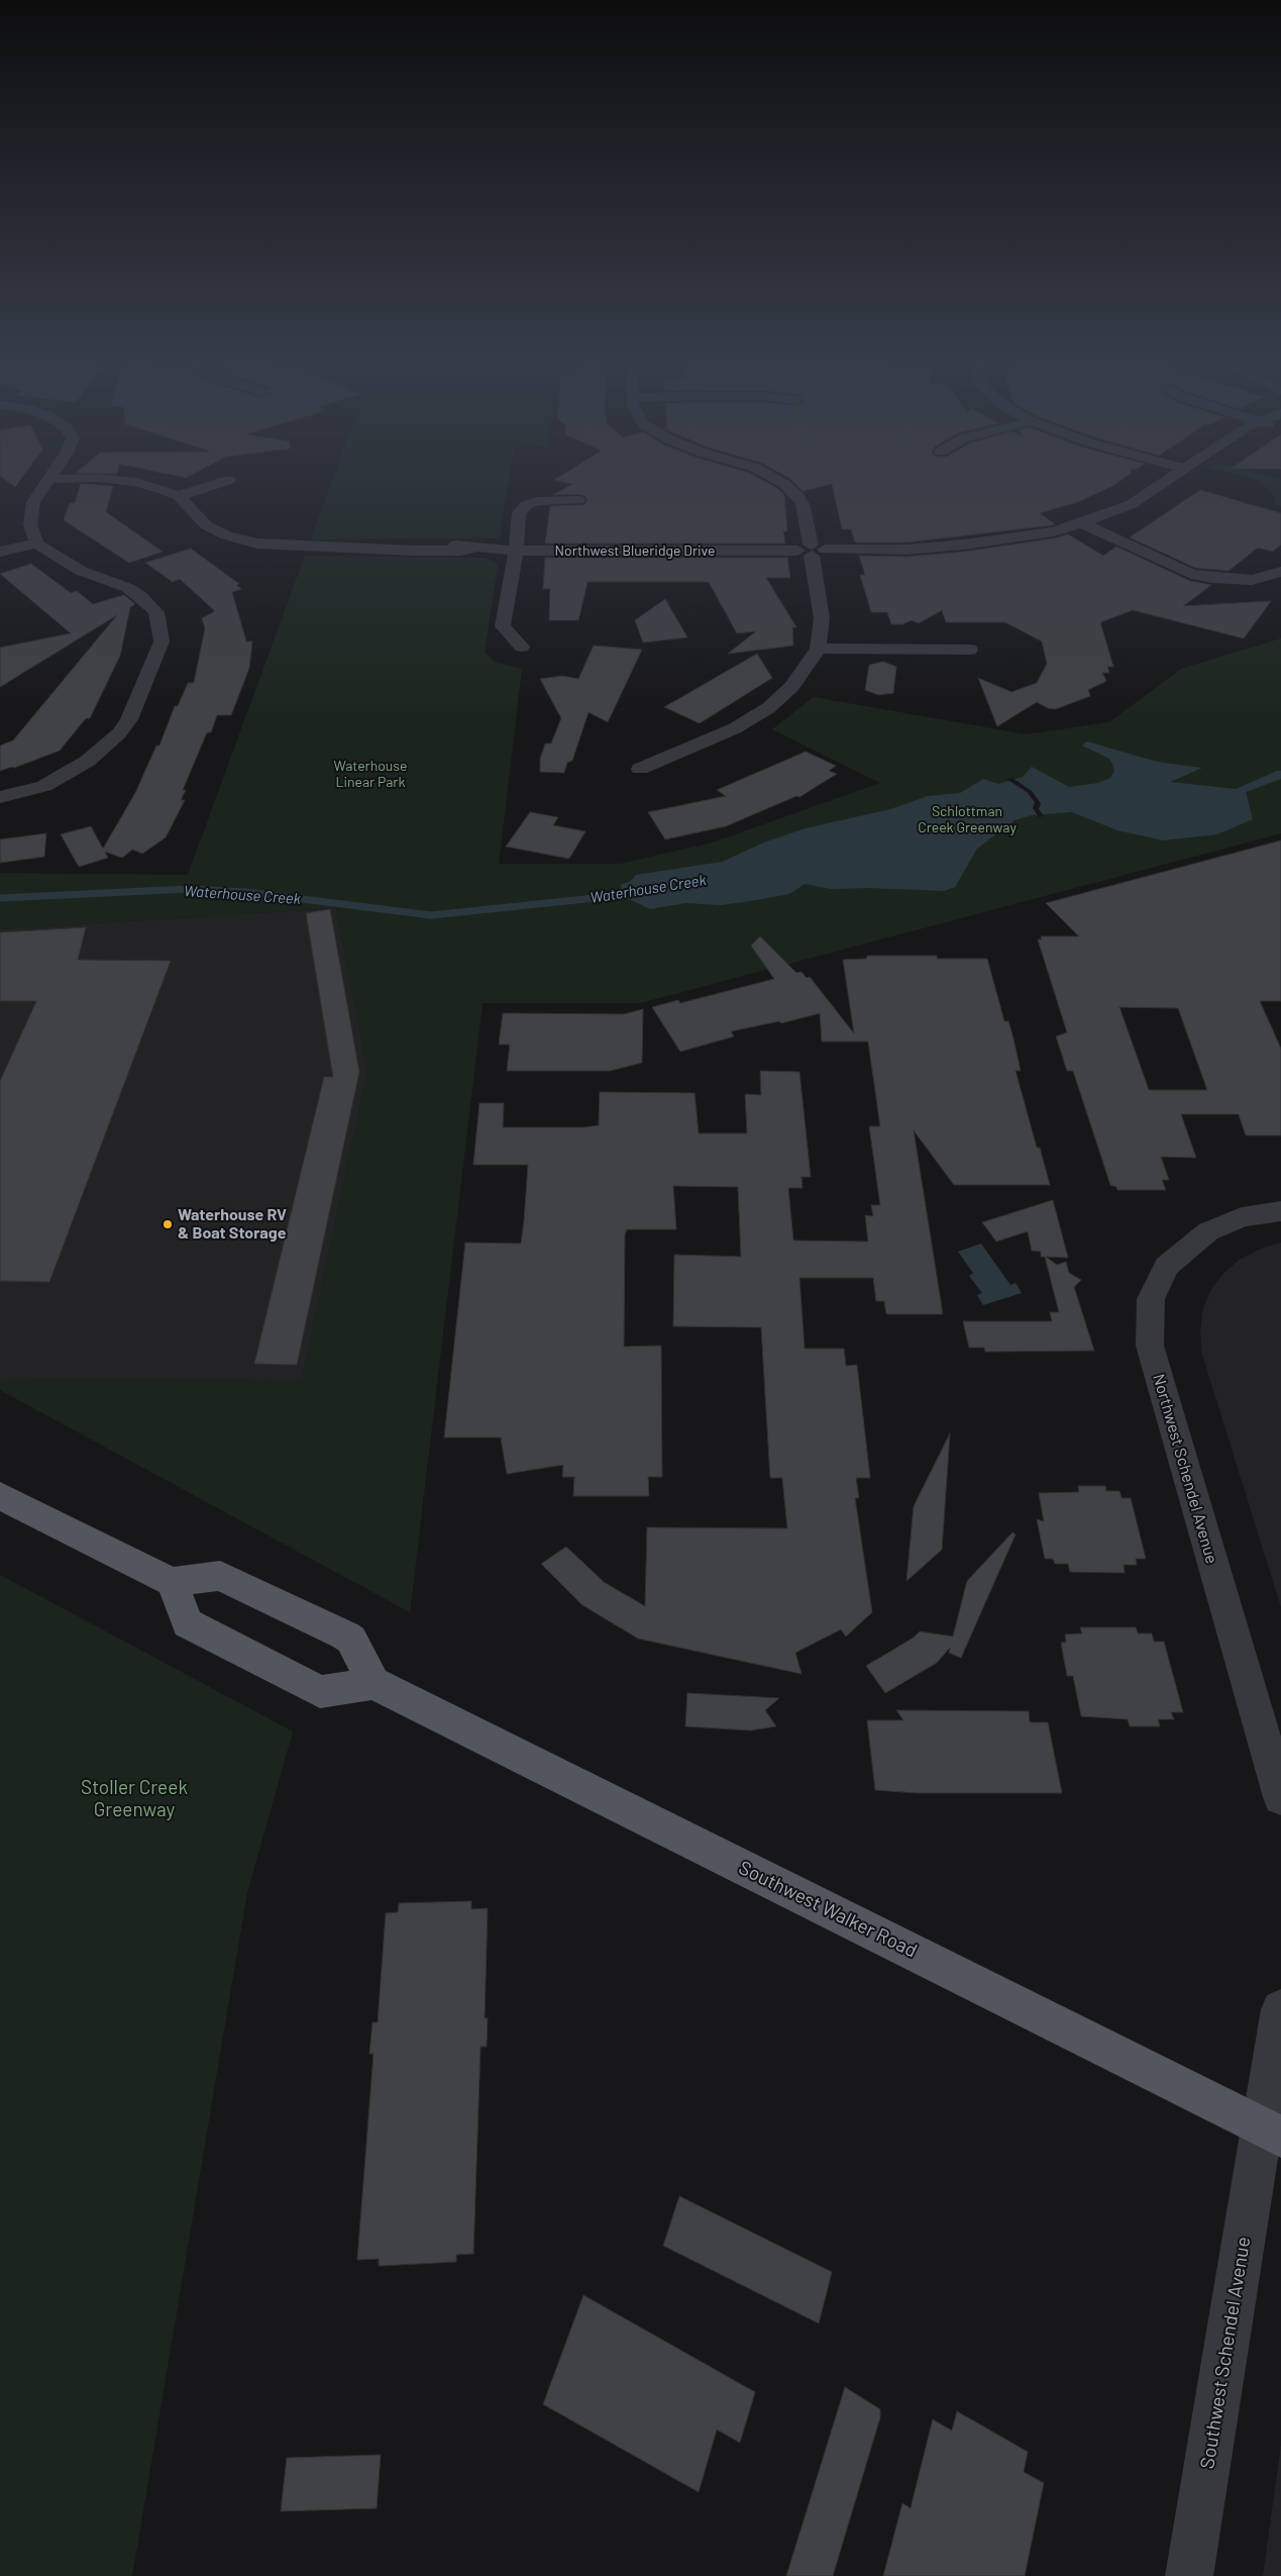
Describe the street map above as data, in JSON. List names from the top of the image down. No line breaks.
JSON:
{"streets":{"main road":["Southwest Walker Road"],"street":["Northwest Blueridge Drive","Northwest Schendel Avenue","Southwest Schendel Avenue"]},"crossings":[["Southwest Walker Road","Southwest Schendel Avenue"]],"water":["Waterhouse Creek"],"parks":["Waterhouse Linear Park","Schlottman Creek Greenway","Stoller Creek Greenway"],"places":["Waterhouse RV & Boat Storage"]}
